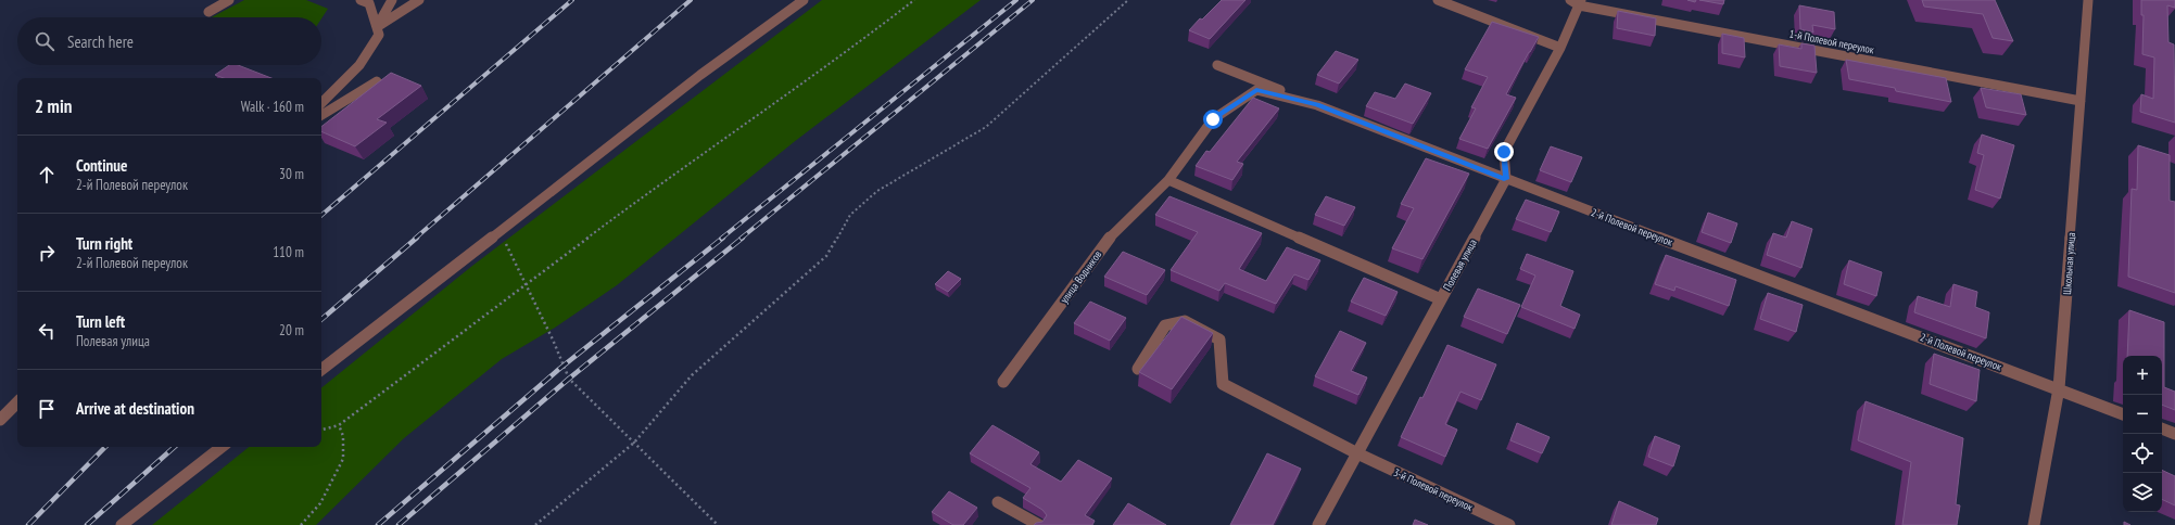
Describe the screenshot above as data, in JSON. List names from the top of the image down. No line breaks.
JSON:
{"streets":{"street":["1-й Полевой переулок","2-й Полевой переулок","Школьная улица","Полевая улица","улица Водников","3-й Полевой переулок"]},"crossings":[["1-й Полевой переулок","Школьная улица"],["2-й Полевой переулок","Школьная улица"],["2-й Полевой переулок","Полевая улица"],["2-й Полевой переулок","улица Водников"],["Полевая улица","3-й Полевой переулок"]],"page":{"search":"Search here","heading":["2 min","Walk · 160 m"],"list":[["Continue","2-й Полевой переулок","30 m"],["Turn right","2-й Полевой переулок","110 m"],["Turn left","Полевая улица","20 m"],"Arrive at destination"],"map_buttons":["+","−"]}}
